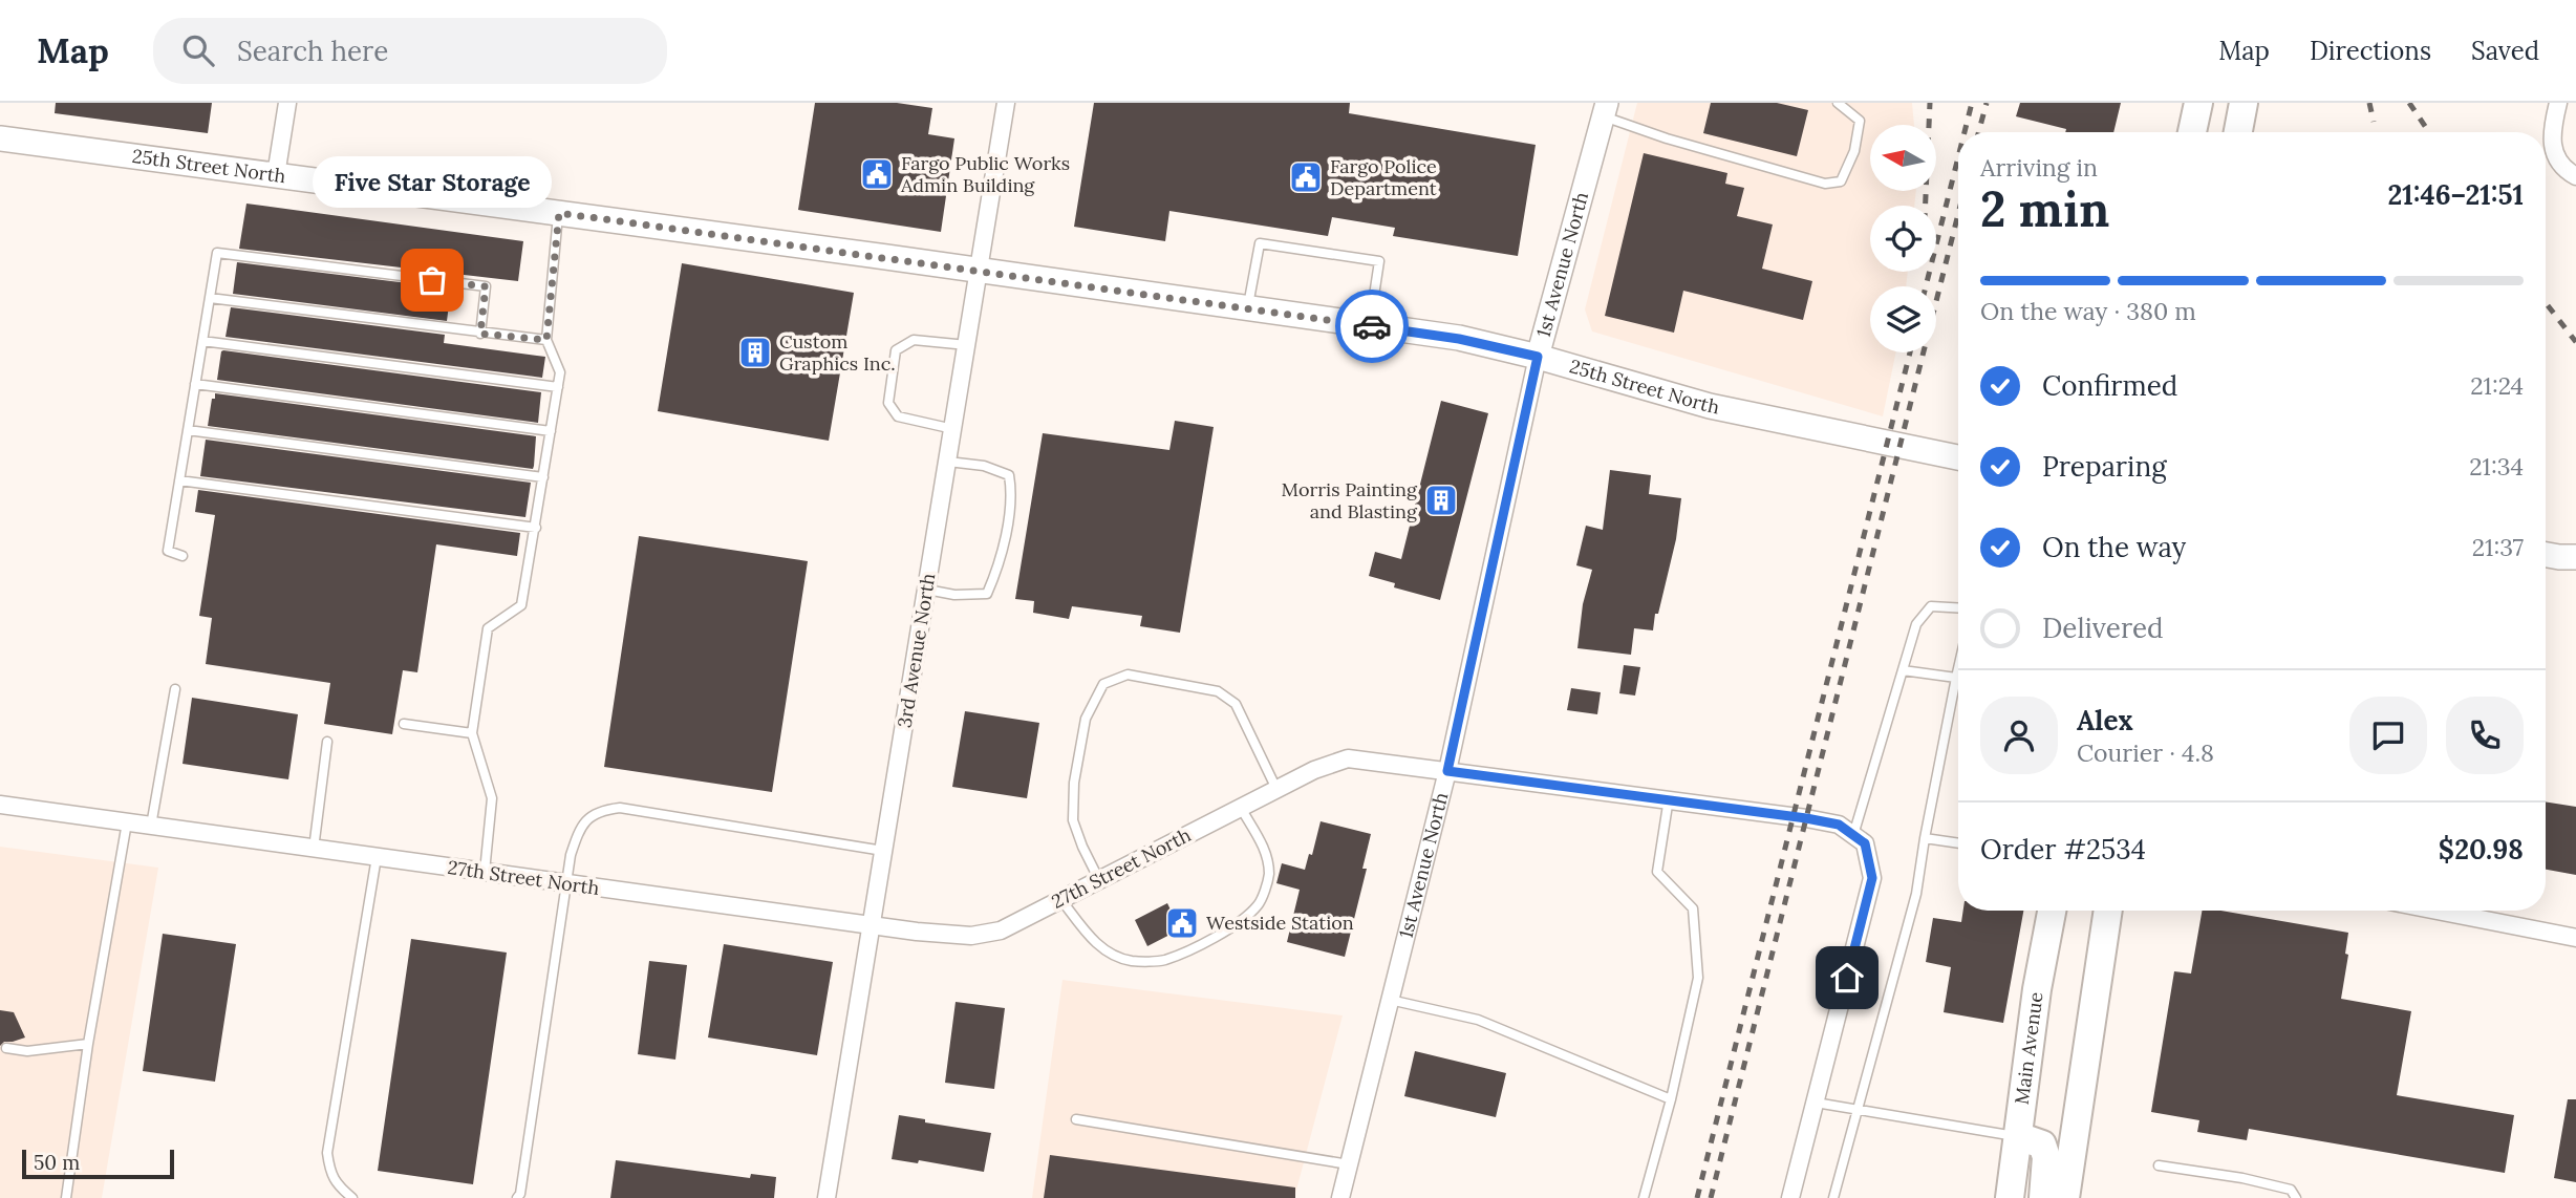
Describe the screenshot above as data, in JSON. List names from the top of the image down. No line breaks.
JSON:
{"streets":{"main road":["25th Street North","Main Avenue"],"street":["1st Avenue North","3rd Avenue North","27th Street North"]},"crossings":[["25th Street North","1st Avenue North"],["25th Street North","3rd Avenue North"],["1st Avenue North","27th Street North"],["3rd Avenue North","27th Street North"]],"places":{"public building":["Fargo Public Works Admin Building","Fargo Police Department","Westside Station"],"other":["Five Star Storage"],"building":["Custom Graphics Inc.","Morris Painting and Blasting"]},"scale_bar":"50 m","north":"left","page":{"header":"Map","search":"Search here","nav":["Map","Directions","Saved"],"heading":["2 min","Arriving in","21:46–21:51"],"panel":["Alex","Courier · 4.8","Order #2534","$20.98"],"bubble":"Five Star Storage","bar":"On the way · 380 m","list":[["Confirmed","21:24"],["Preparing","21:34"],["On the way","21:37"],"Delivered"],"scale":"50 m"}}
